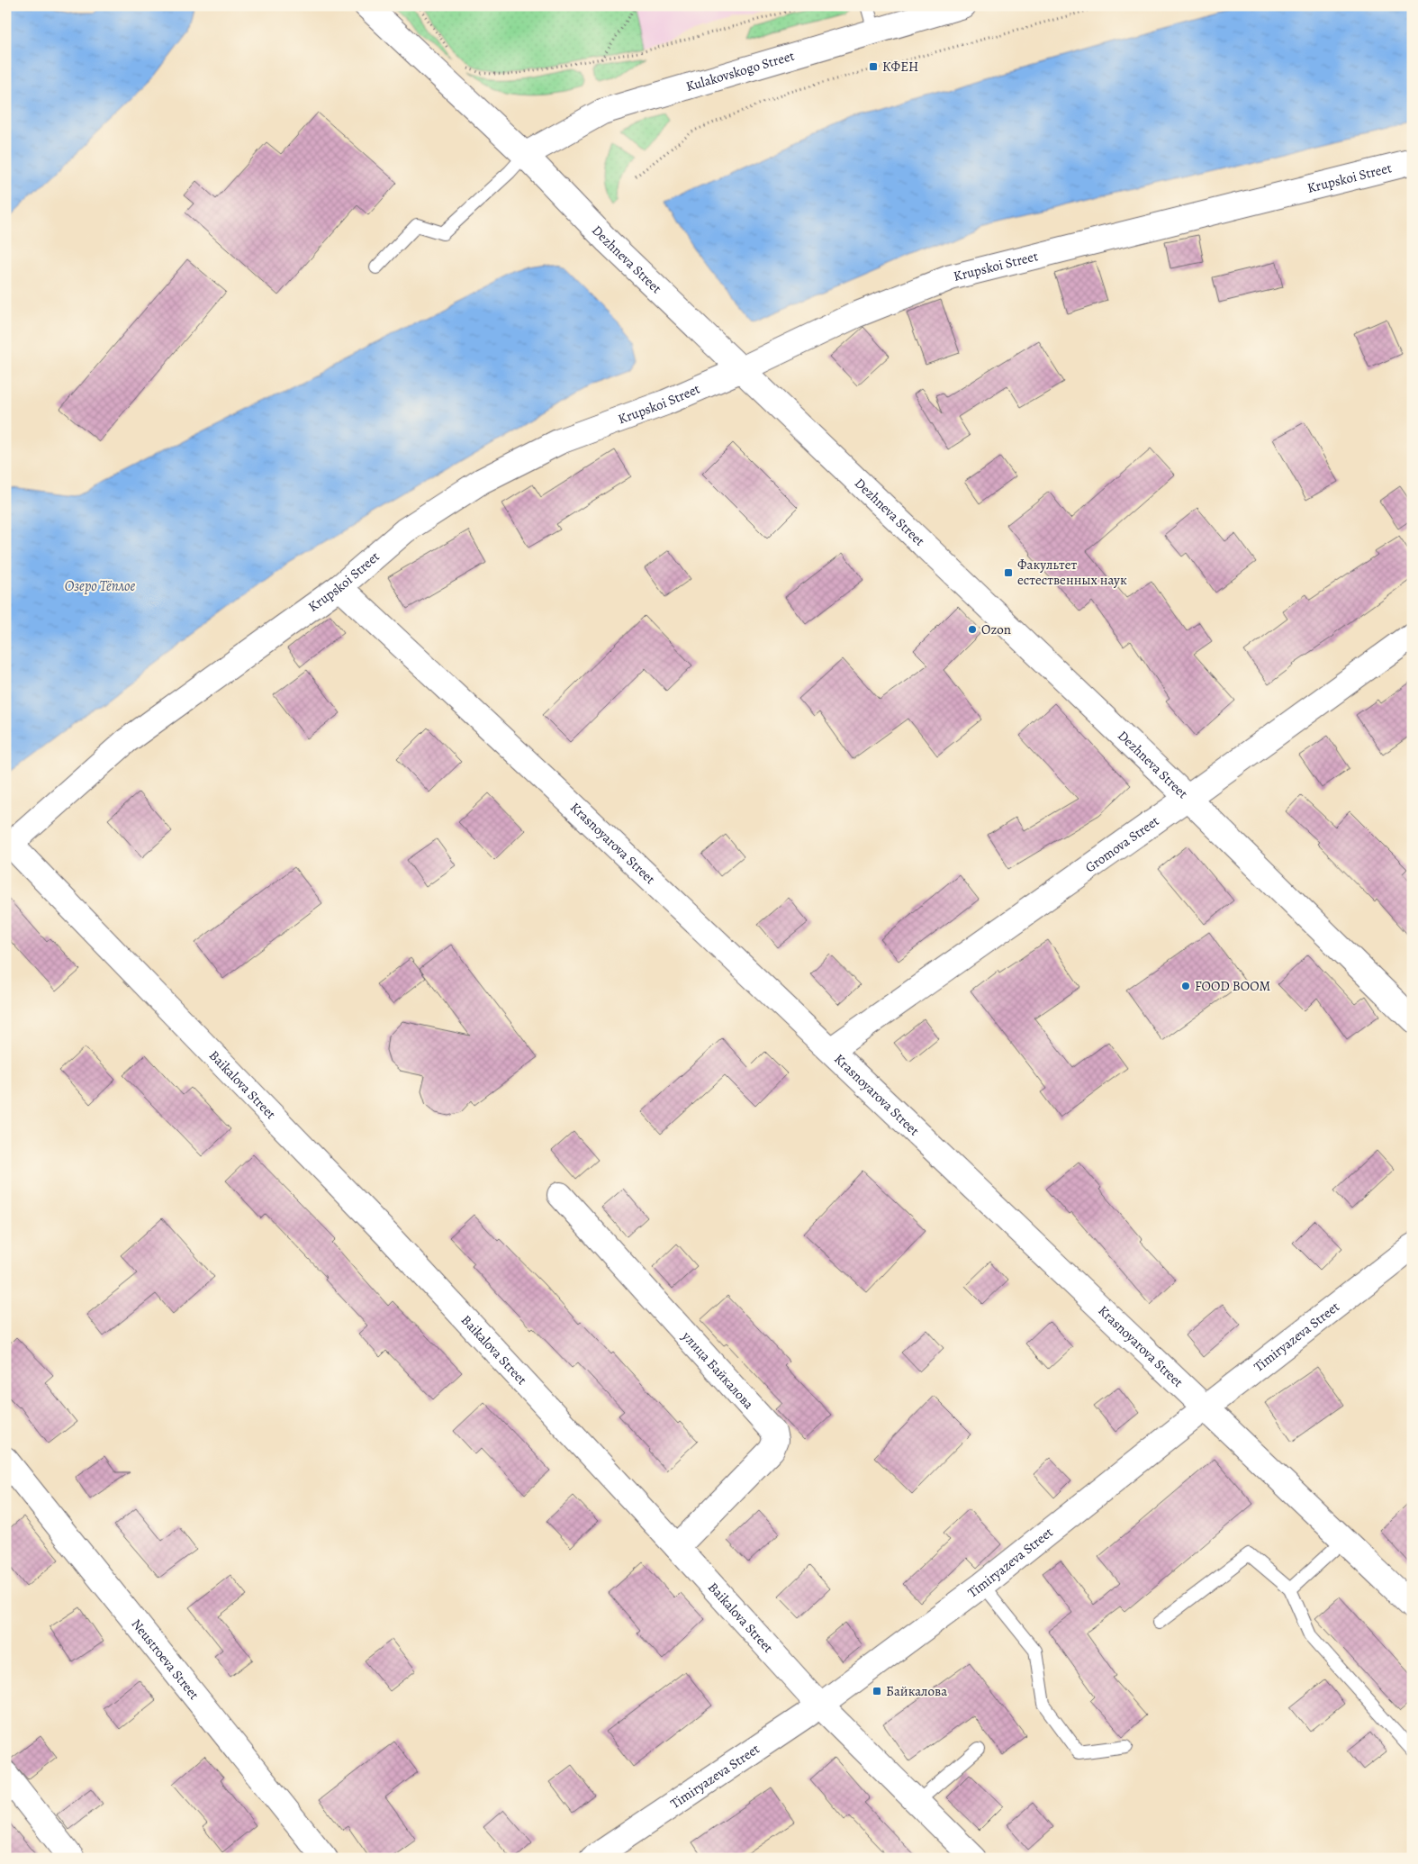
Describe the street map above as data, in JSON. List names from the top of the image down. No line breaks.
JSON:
{"streets":{"street":["Kulakovskogo Street","Krupskoi Street","Dezhneva Street","Krasnoyarova Street","Gromova Street","Baikalova Street","Timiryazeva Street","улица Байкалова","Neustroeva Street"]},"crossings":[["Kulakovskogo Street","Dezhneva Street"],["Krupskoi Street","Dezhneva Street"],["Krupskoi Street","Krasnoyarova Street"],["Krupskoi Street","Baikalova Street"],["Dezhneva Street","Gromova Street"],["Krasnoyarova Street","Gromova Street"],["Krasnoyarova Street","Timiryazeva Street"],["Baikalova Street","Timiryazeva Street"],["Baikalova Street","улица Байкалова"]],"water":["Озеро Тёплое"],"places":{"transit":["КФЕН","Факультет естественных наук","Байкалова"],"other":["Ozon","FOOD BOOM"]}}
